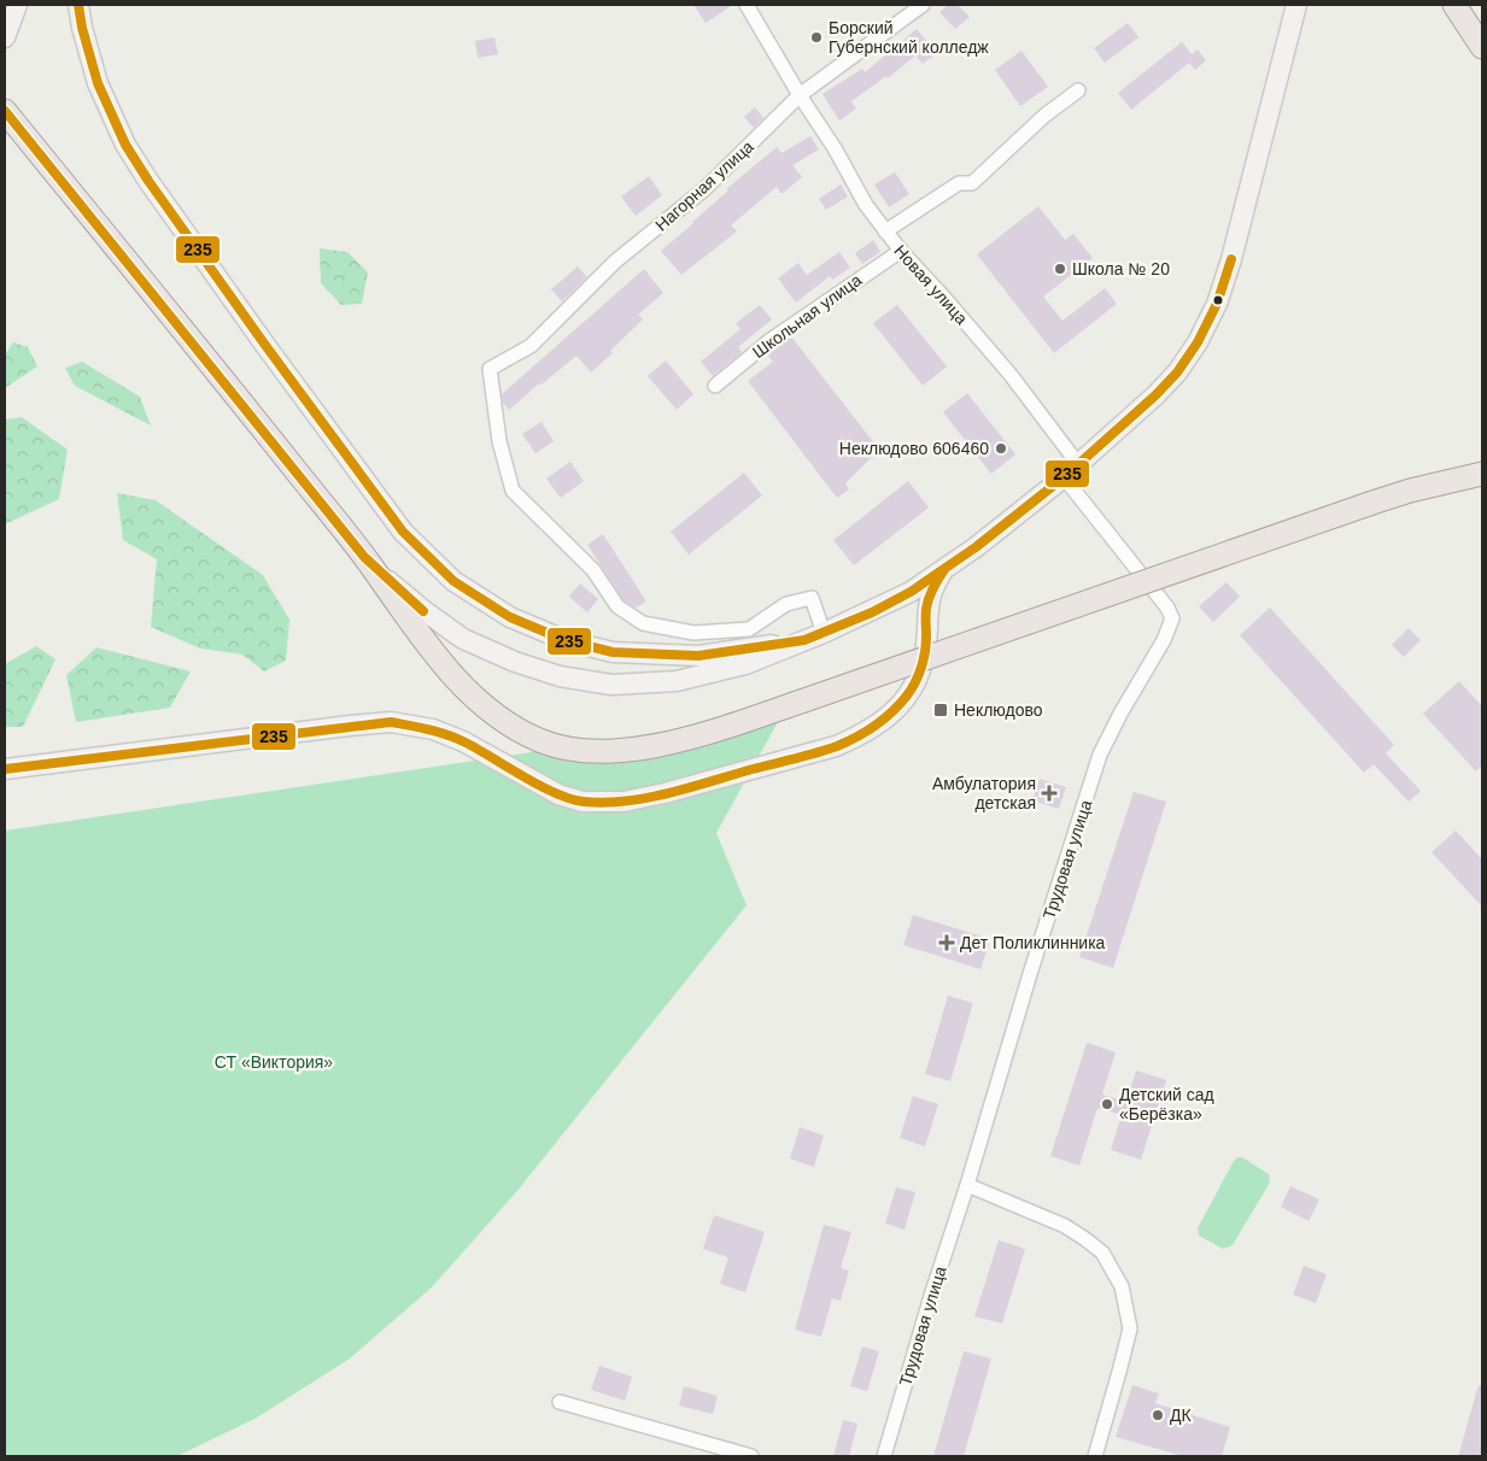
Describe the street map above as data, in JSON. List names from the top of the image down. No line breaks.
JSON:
{"streets":{"street":["Нагорная улица","Новая улица","Школьная улица","Трудовая улица"]},"crossings":[["Нагорная улица","Новая улица"],["Новая улица","Школьная улица"]],"parks":["СТ «Виктория»"],"places":{"other":["Борский Губернский колледж","Школа № 20","Неклюдово 606460","Детский сад «Берёзка»","ДК"],"transit":["Неклюдово"],"health":["Амбулатория детская","Дет Поликлинника"]},"lines":["transit line 235"]}
